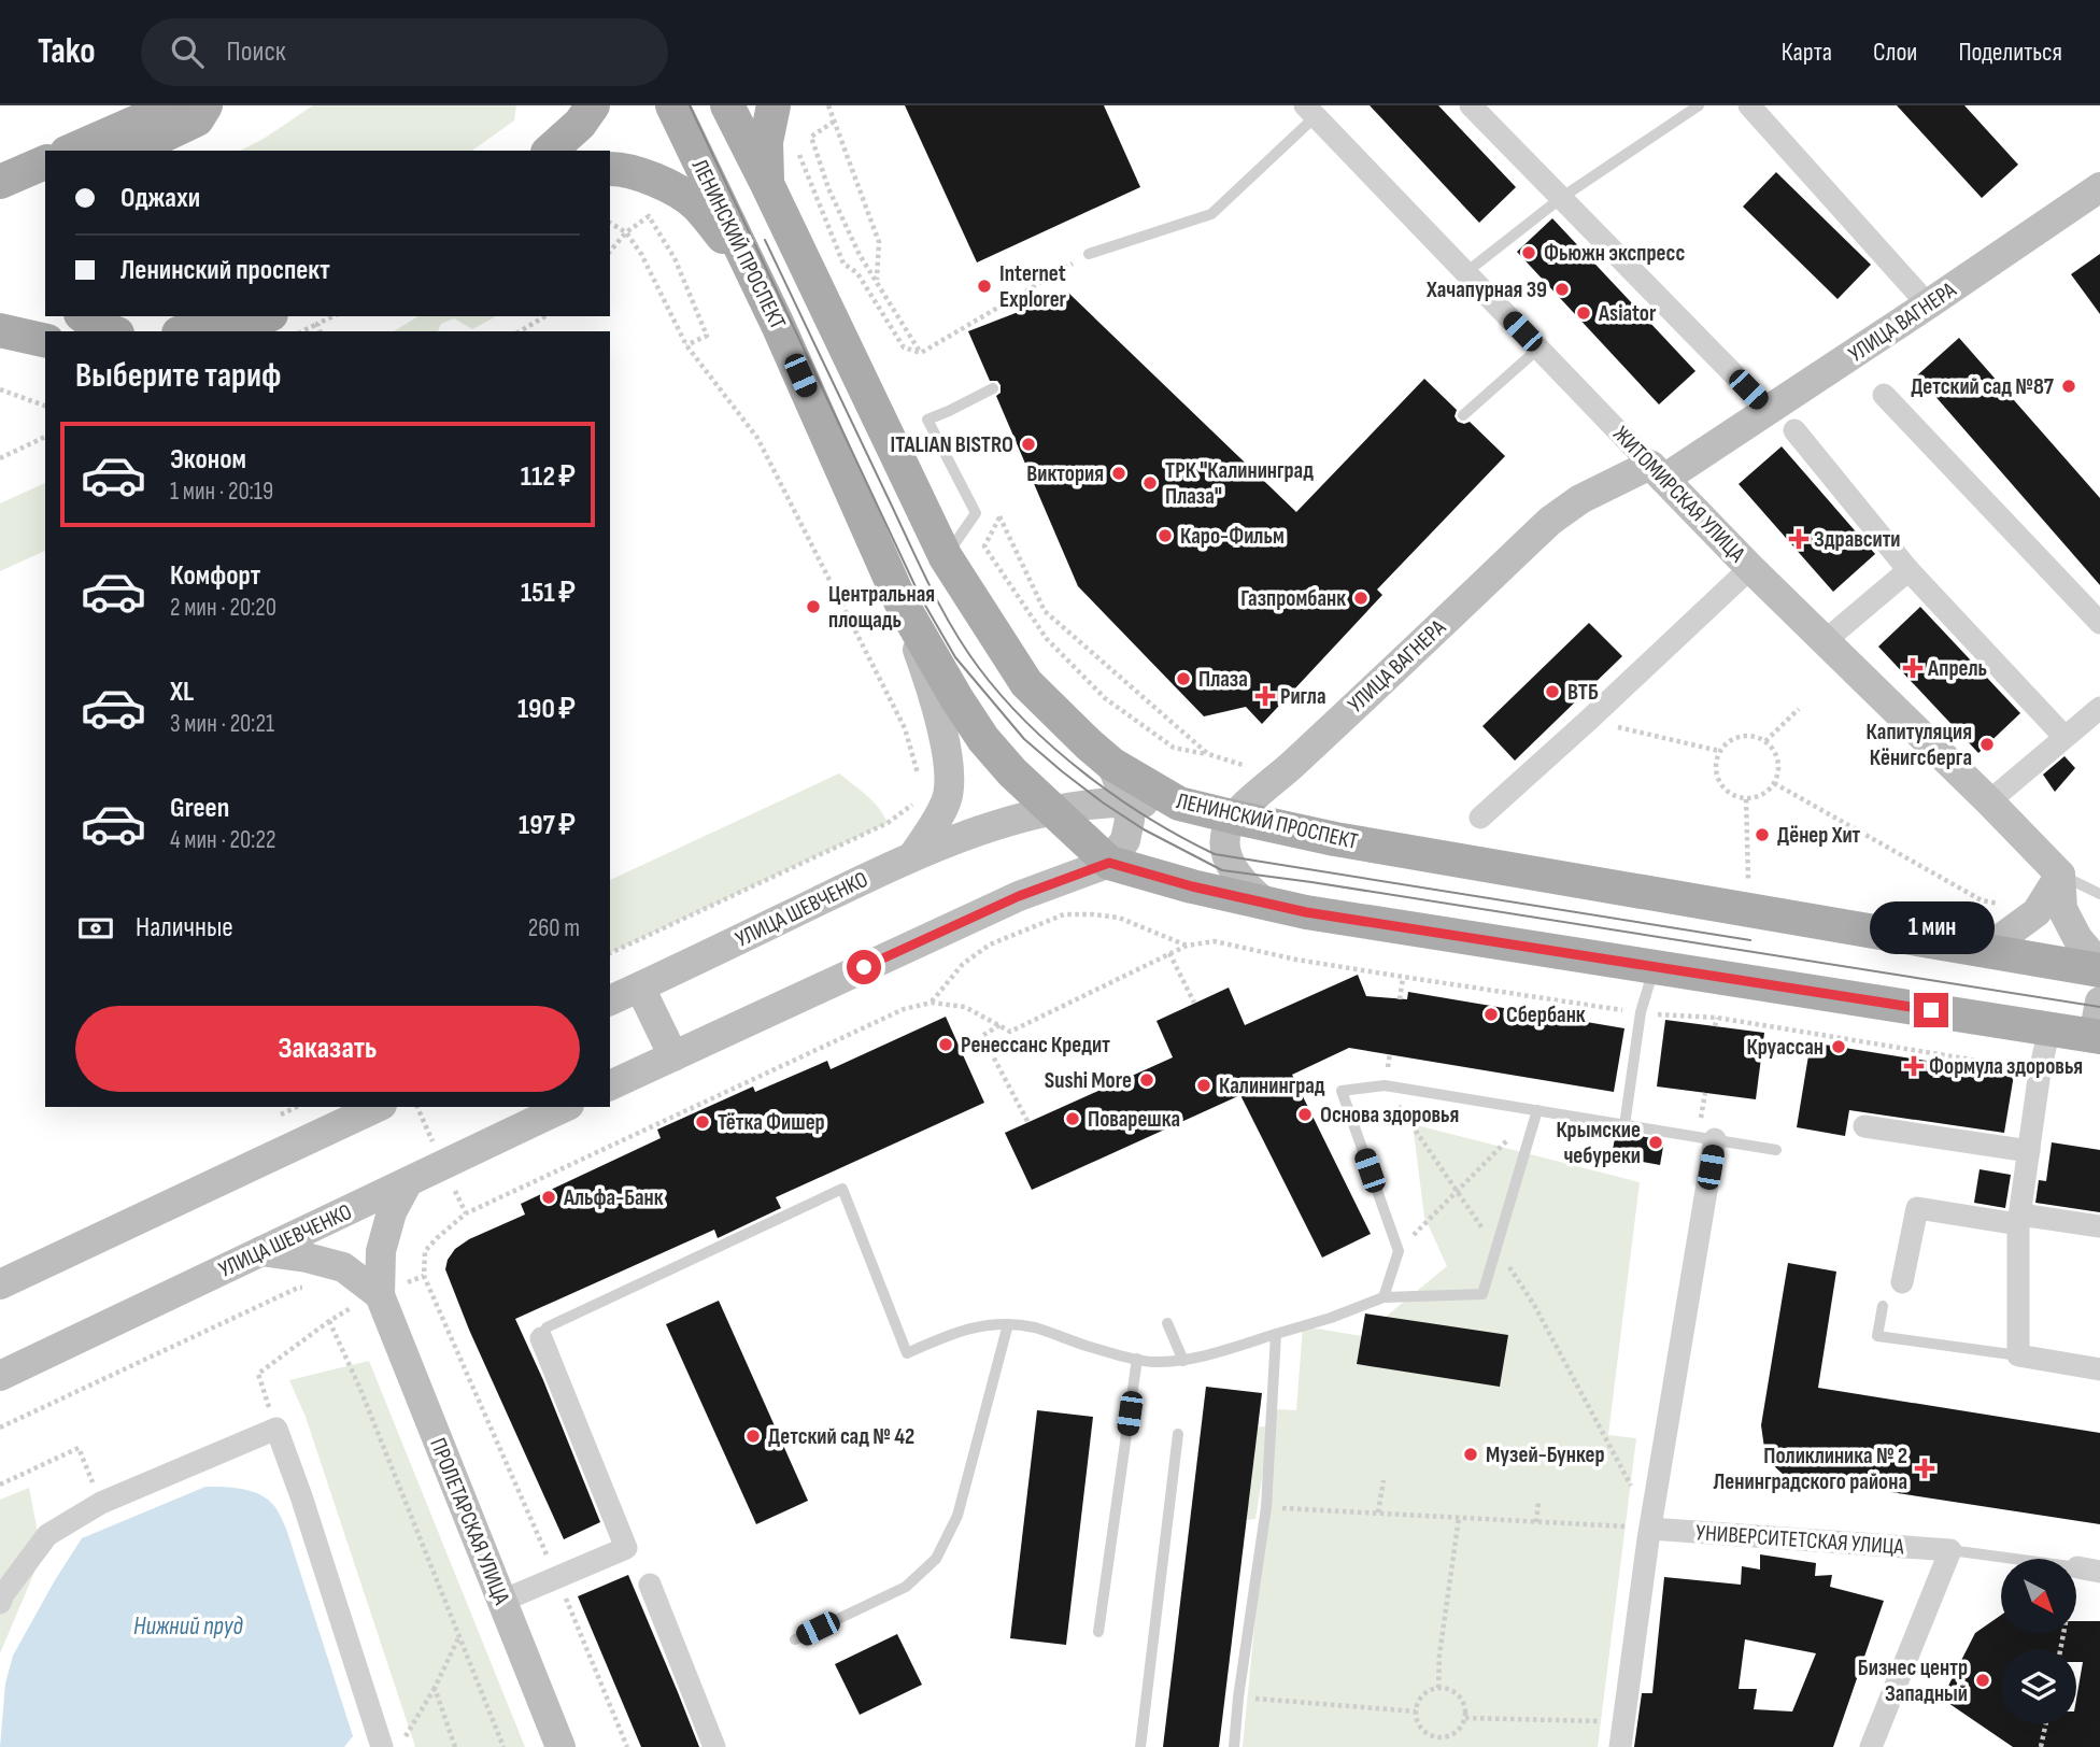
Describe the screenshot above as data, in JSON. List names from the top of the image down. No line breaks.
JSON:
{"streets":{"main road":["ЛЕНИНСКИЙ ПРОСПЕКТ","УЛИЦА ВАГНЕРА","ЖИТОМИРСКАЯ УЛИЦА","УЛИЦА ШЕВЧЕНКО","ПРОЛЕТАРСКАЯ УЛИЦА"],"street":["УНИВЕРСИТЕТСКАЯ УЛИЦА"]},"crossings":[["ЛЕНИНСКИЙ ПРОСПЕКТ","УЛИЦА ВАГНЕРА"],["ЛЕНИНСКИЙ ПРОСПЕКТ","УЛИЦА ШЕВЧЕНКО"],["УЛИЦА ВАГНЕРА","ЖИТОМИРСКАЯ УЛИЦА"],["УЛИЦА ШЕВЧЕНКО","ПРОЛЕТАРСКАЯ УЛИЦА"]],"water":["Нижний пруд"],"places":{"other":["Фьюжн экспресс","Internet Explorer","Хачапурная 39","Asiator","Детский сад №87","ITALIAN BISTRO","Виктория","ТРК \"Калининград Плаза\"","Каро-Фильм","Газпромбанк","Центральная площадь","Плаза","ВТБ","Капитуляция Кёнигсберга","Дёнер Хит","Сбербанк","Ренессанс Кредит","Круассан","Sushi More","Калининград","Основа здоровья","Поварешка","Тётка Фишер","Крымские чебуреки","Альфа-Банк","Детский сад № 42","Музей-Бункер","Бизнес центр Западный"],"health":["Здравсити","Апрель","Ригла","Формула здоровья","Поликлиника № 2 Ленинградского района"]},"north":"bottom right","page":{"header":"Tako","search":"Поиск","nav":["Карта","Слои","Поделиться"],"banner":["Оджахи","Ленинский проспект"],"heading":"Выберите тариф","list":[{"name":"Эконом","note":"1 мин · 20:19","value":"112 ₽"},{"name":"Комфорт","note":"2 мин · 20:20","value":"151 ₽"},{"name":"XL","note":"3 мин · 20:21","value":"190 ₽"},{"name":"Green","note":"4 мин · 20:22","value":"197 ₽"}],"pay":["Наличные","260 m"],"bubble":"1 мин","buttons":"Заказать"}}
